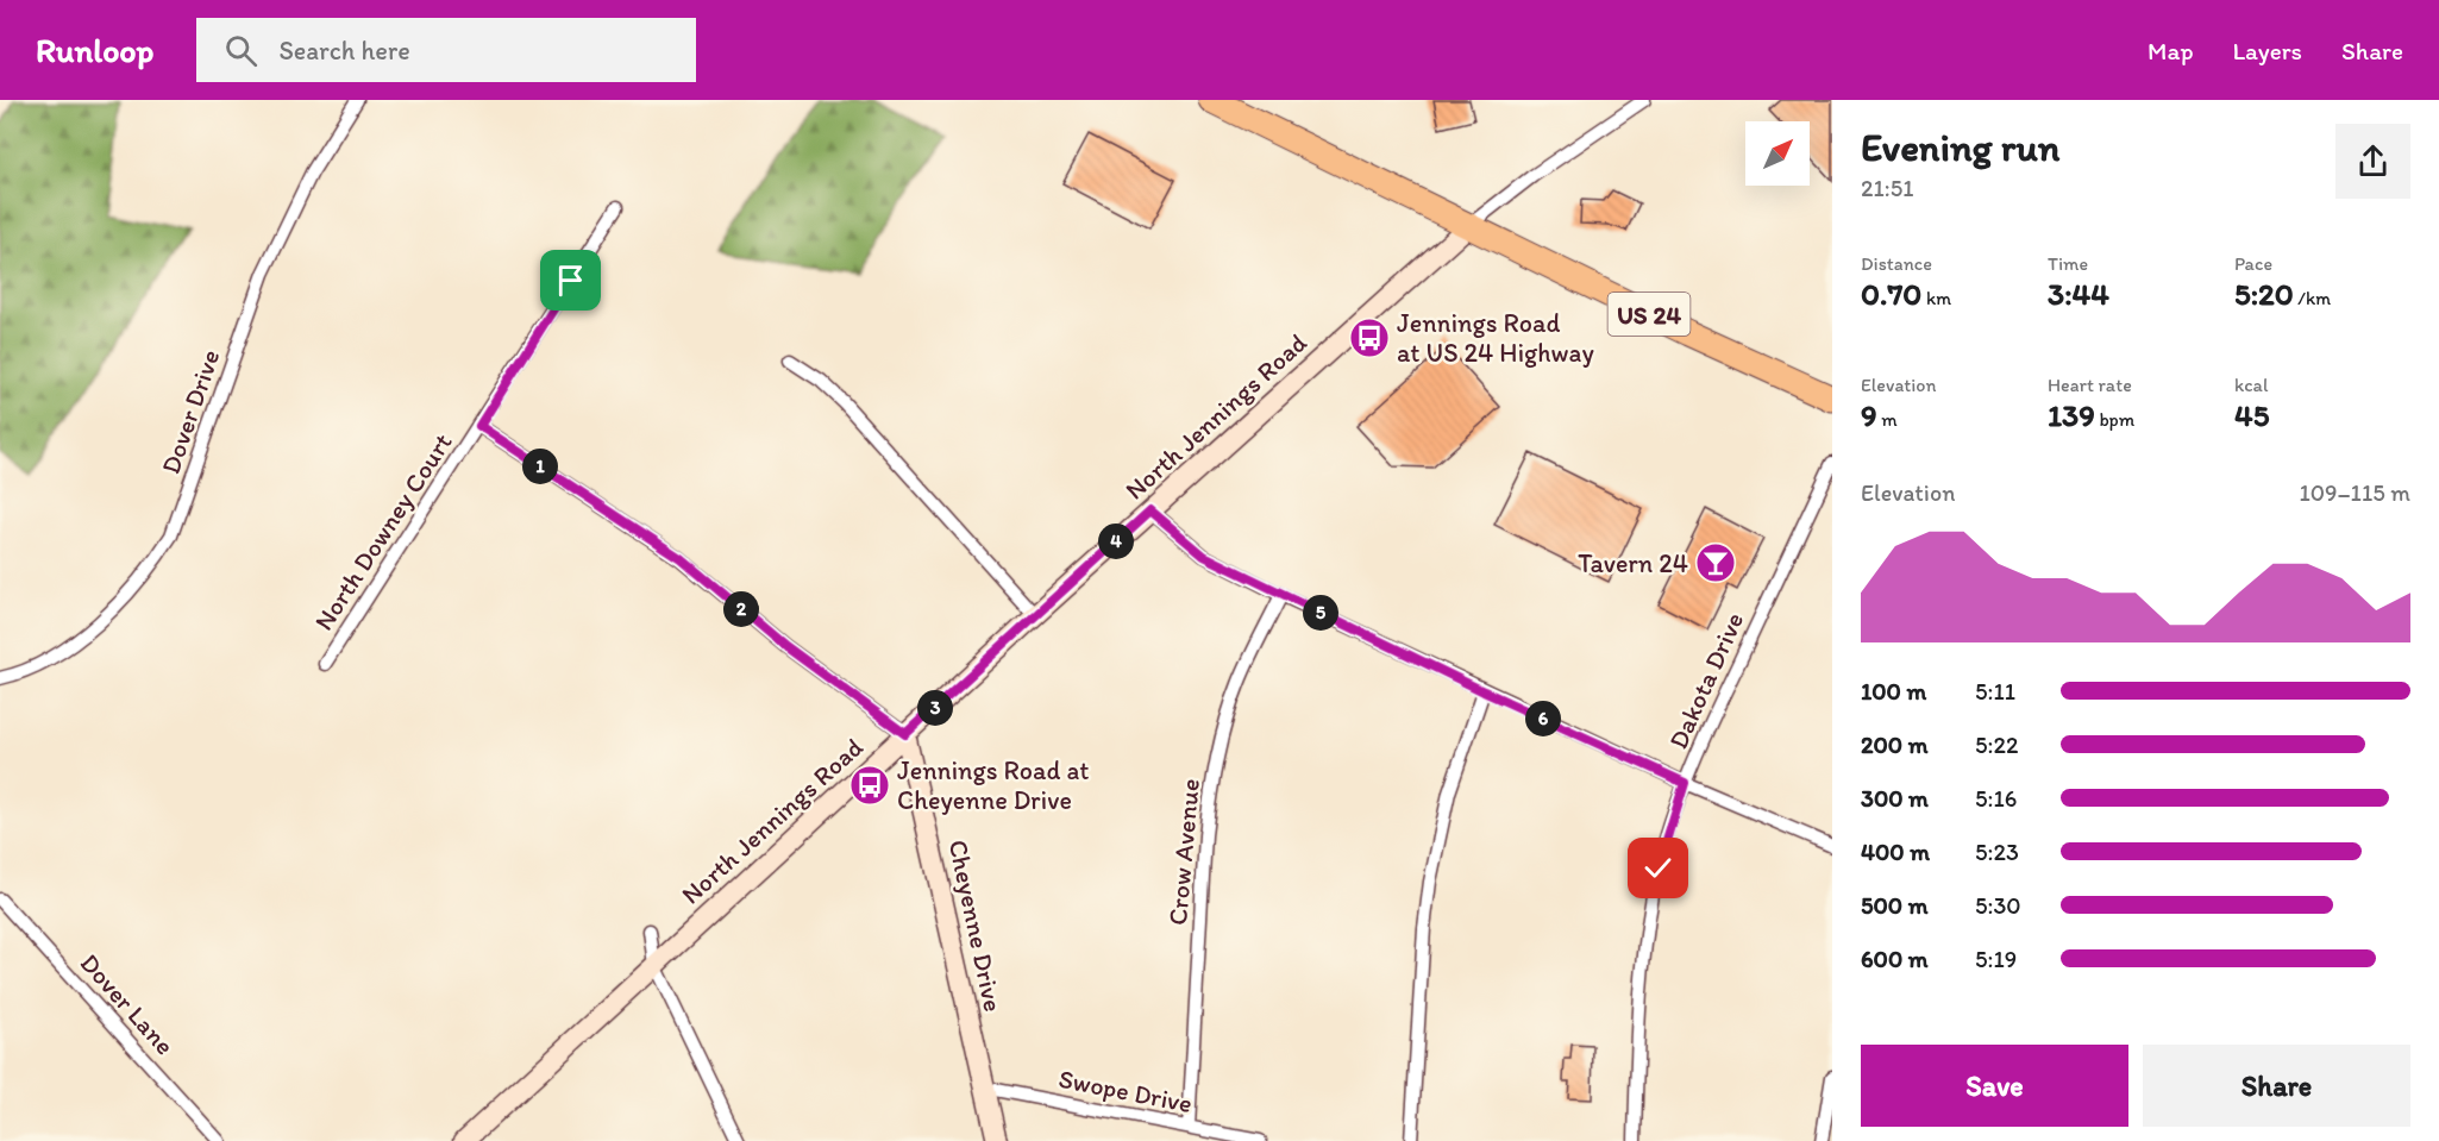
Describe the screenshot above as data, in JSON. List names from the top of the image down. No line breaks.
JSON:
{"streets":{"highway":["US 24"],"street":["Dover Drive","North Jennings Road","North Downey Court","Dakota Drive","Crow Avenue","Cheyenne Drive","Dover Lane","Swope Drive"]},"crossings":[["US 24","North Jennings Road"],["North Jennings Road","Cheyenne Drive"],["Crow Avenue","Swope Drive"],["Cheyenne Drive","Swope Drive"]],"places":{"bus stop":["Jennings Road at US 24 Highway","Jennings Road at Cheyenne Drive"],"bar":["Tavern 24"]},"north":"top right","page":{"header":"Runloop","search":"Search here","nav":["Map","Layers","Share"],"heading":["Evening run","21:51"],"stats":[["Distance","0.70 km"],["Time","3:44"],["Pace","5:20 /km"],["Elevation","9 m"],["Heart rate","139 bpm"],["kcal","45"]],"pins":["1","4","2","5","3","6"],"chart":["Elevation","109–115 m"],"list":[{"name":"100 m","note":"5:11"},{"name":"200 m","note":"5:22"},{"name":"300 m","note":"5:16"},{"name":"400 m","note":"5:23"},{"name":"500 m","note":"5:30"},{"name":"600 m","note":"5:19"}],"buttons":["Save","Share"]}}
